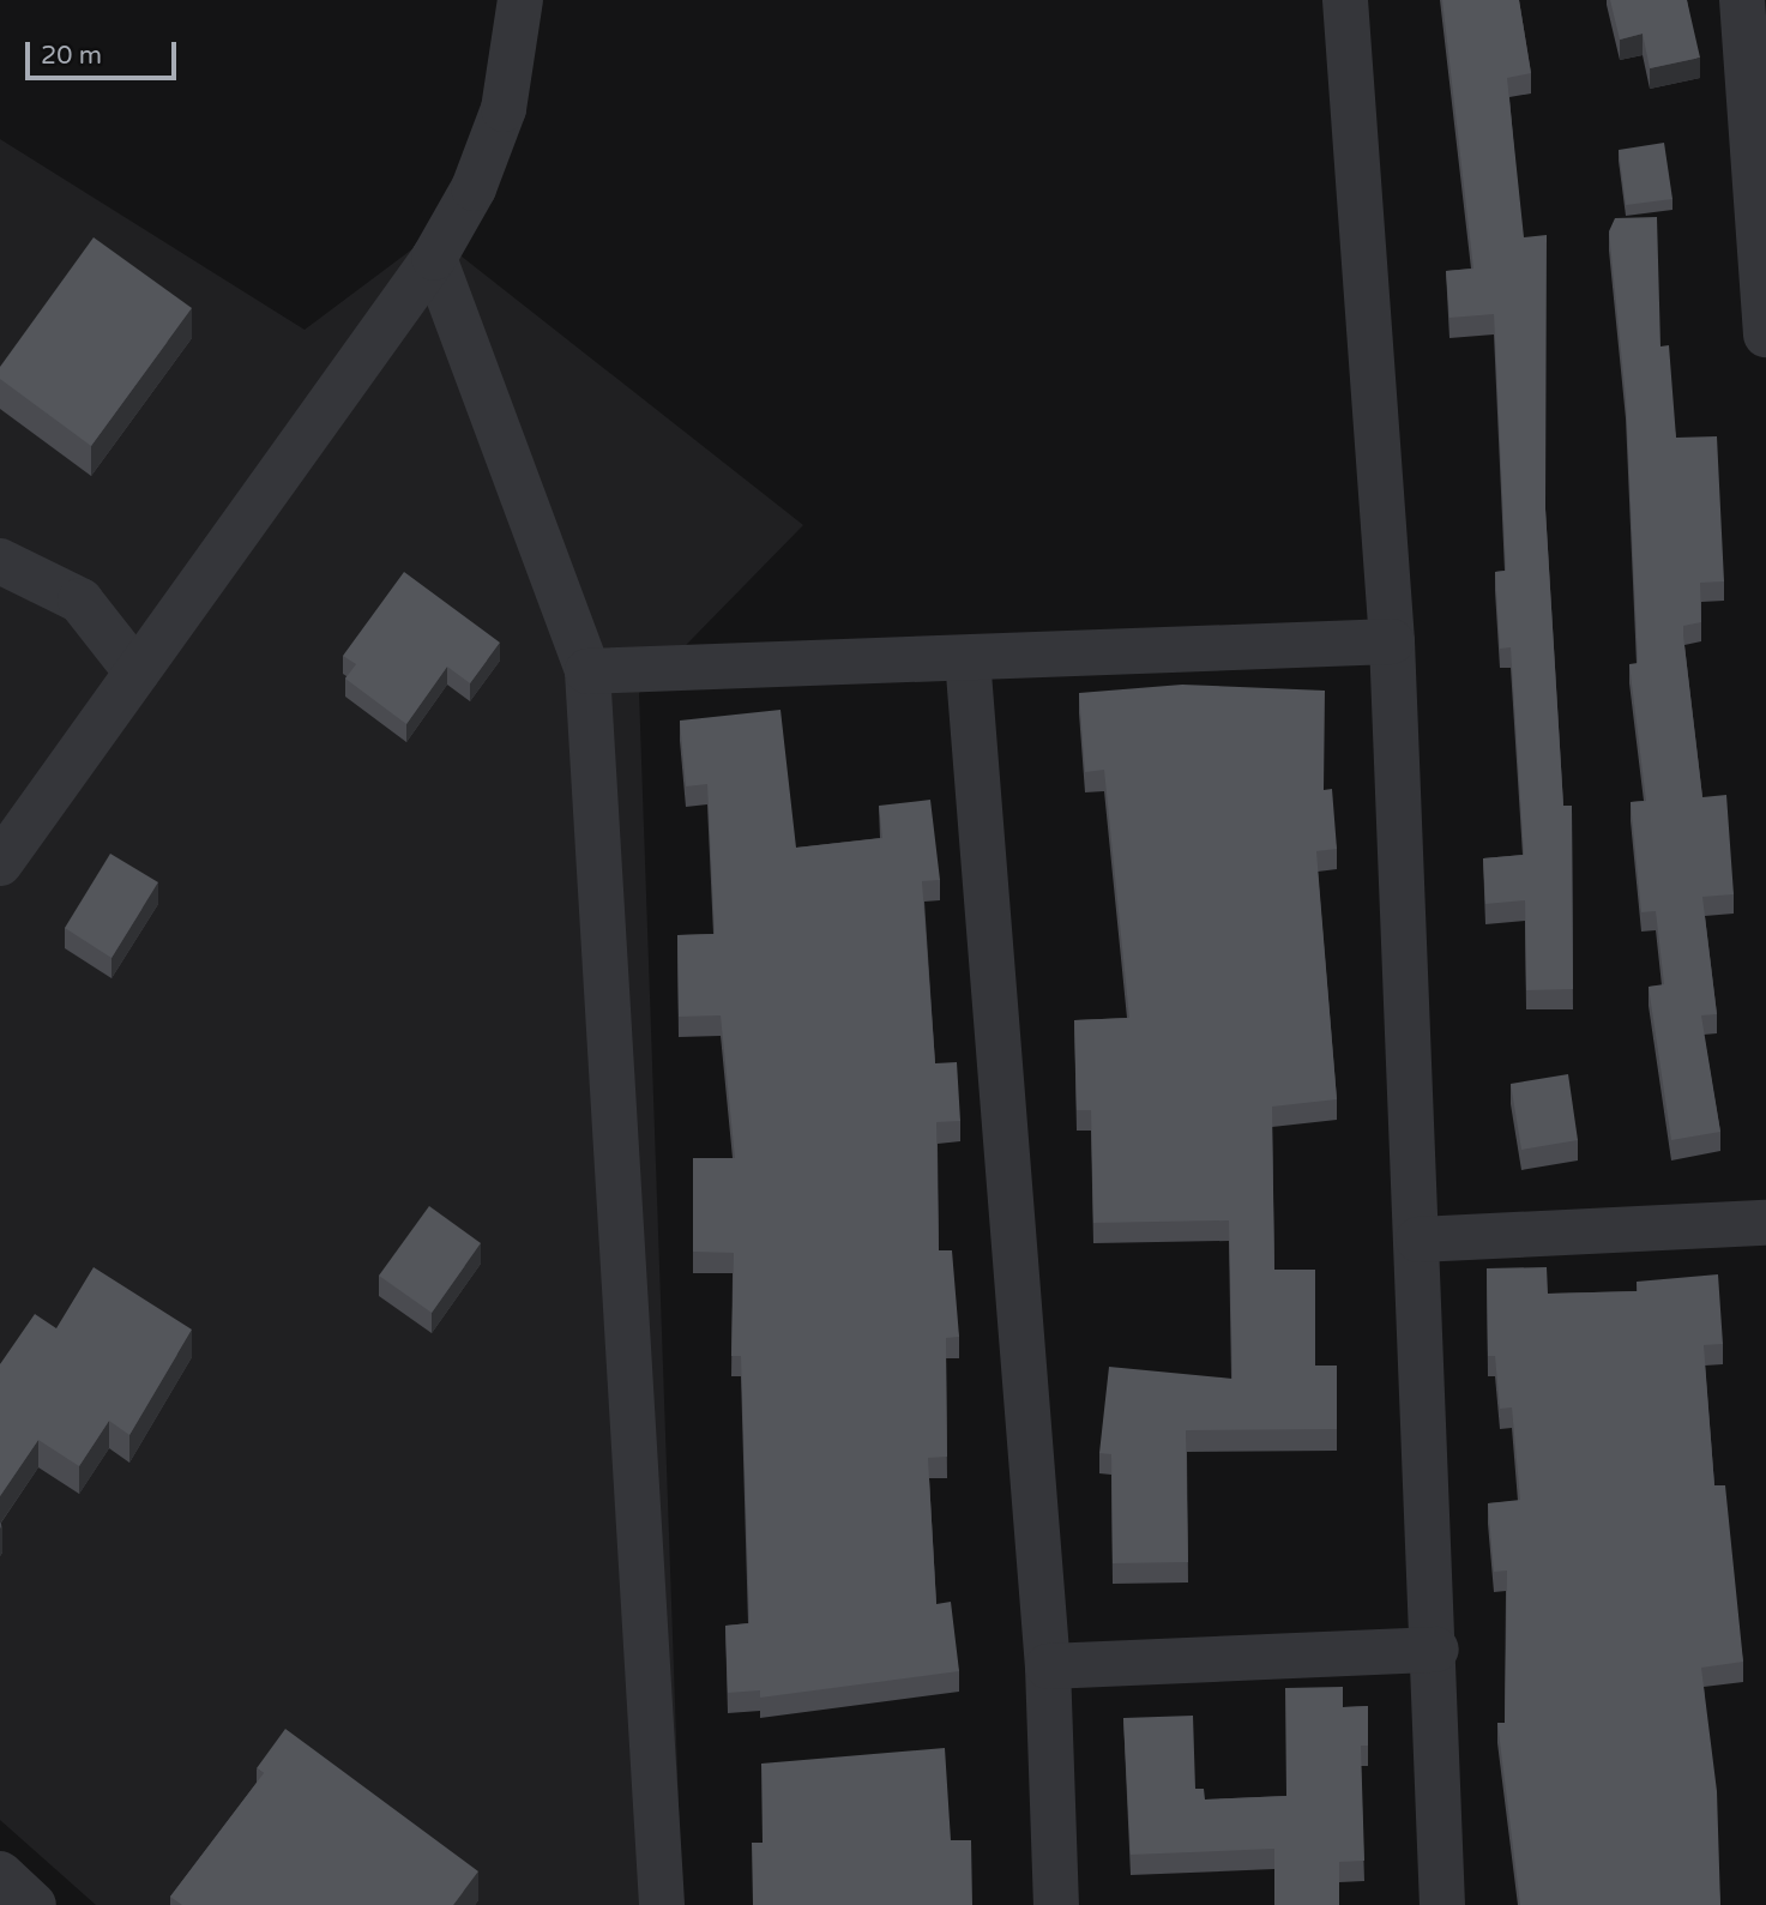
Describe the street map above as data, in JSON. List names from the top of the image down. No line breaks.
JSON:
{"scale_bar":"20 m"}
